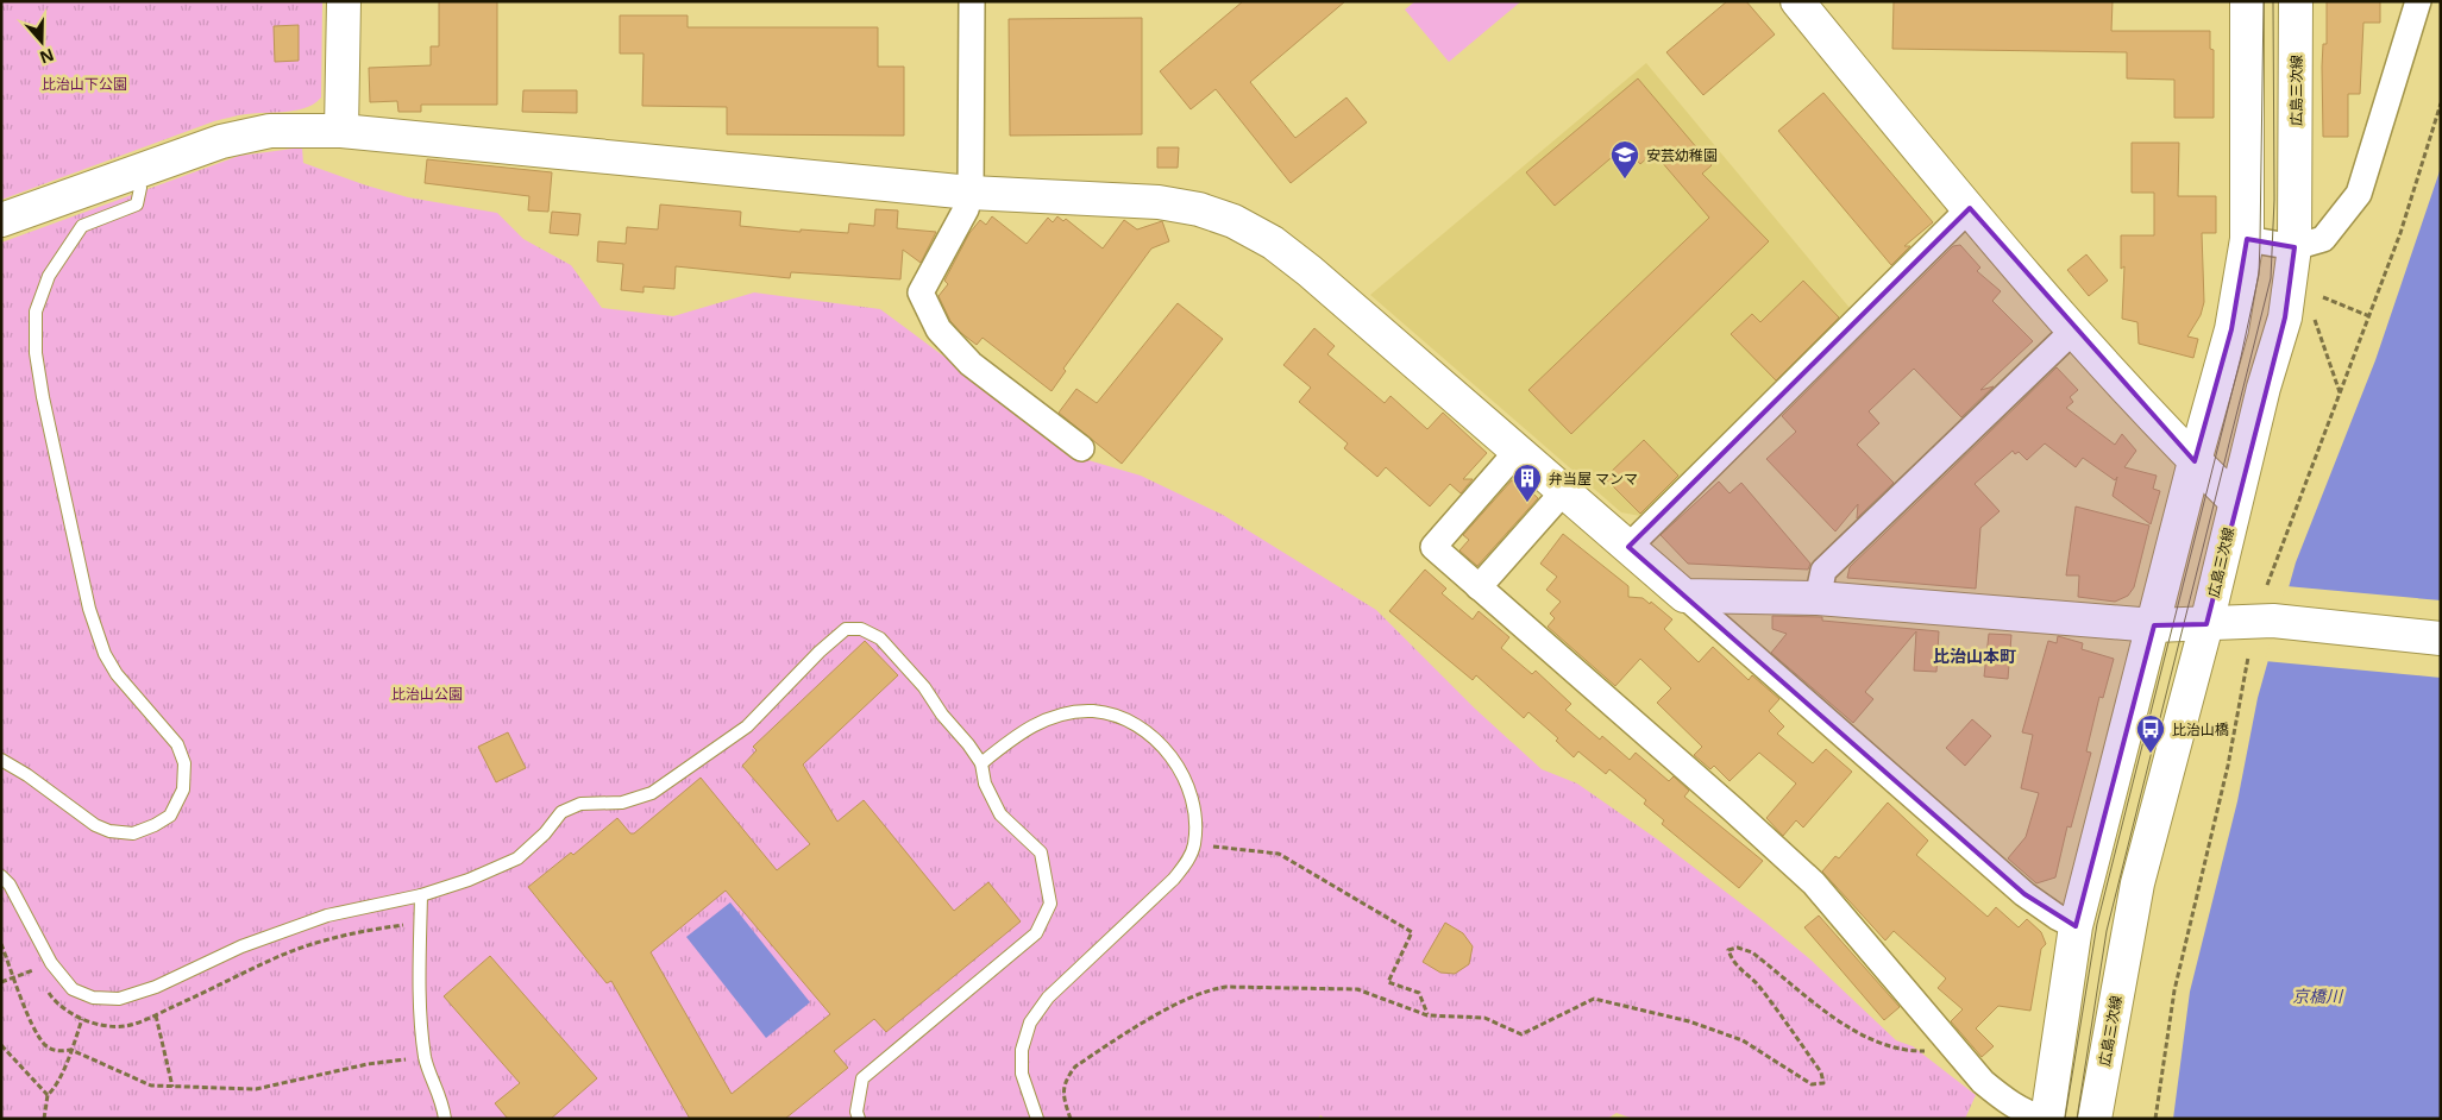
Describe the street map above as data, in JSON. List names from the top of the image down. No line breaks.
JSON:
{"streets":{"street":["広島三次線"]},"districts":["比治山本町"],"water":["京橋川"],"parks":["比治山下公園","比治山公園"],"places":{"school or university":["安芸幼稚園"],"building":["弁当屋 マンマ"],"bus stop":["比治山橋"]},"north":"bottom"}
